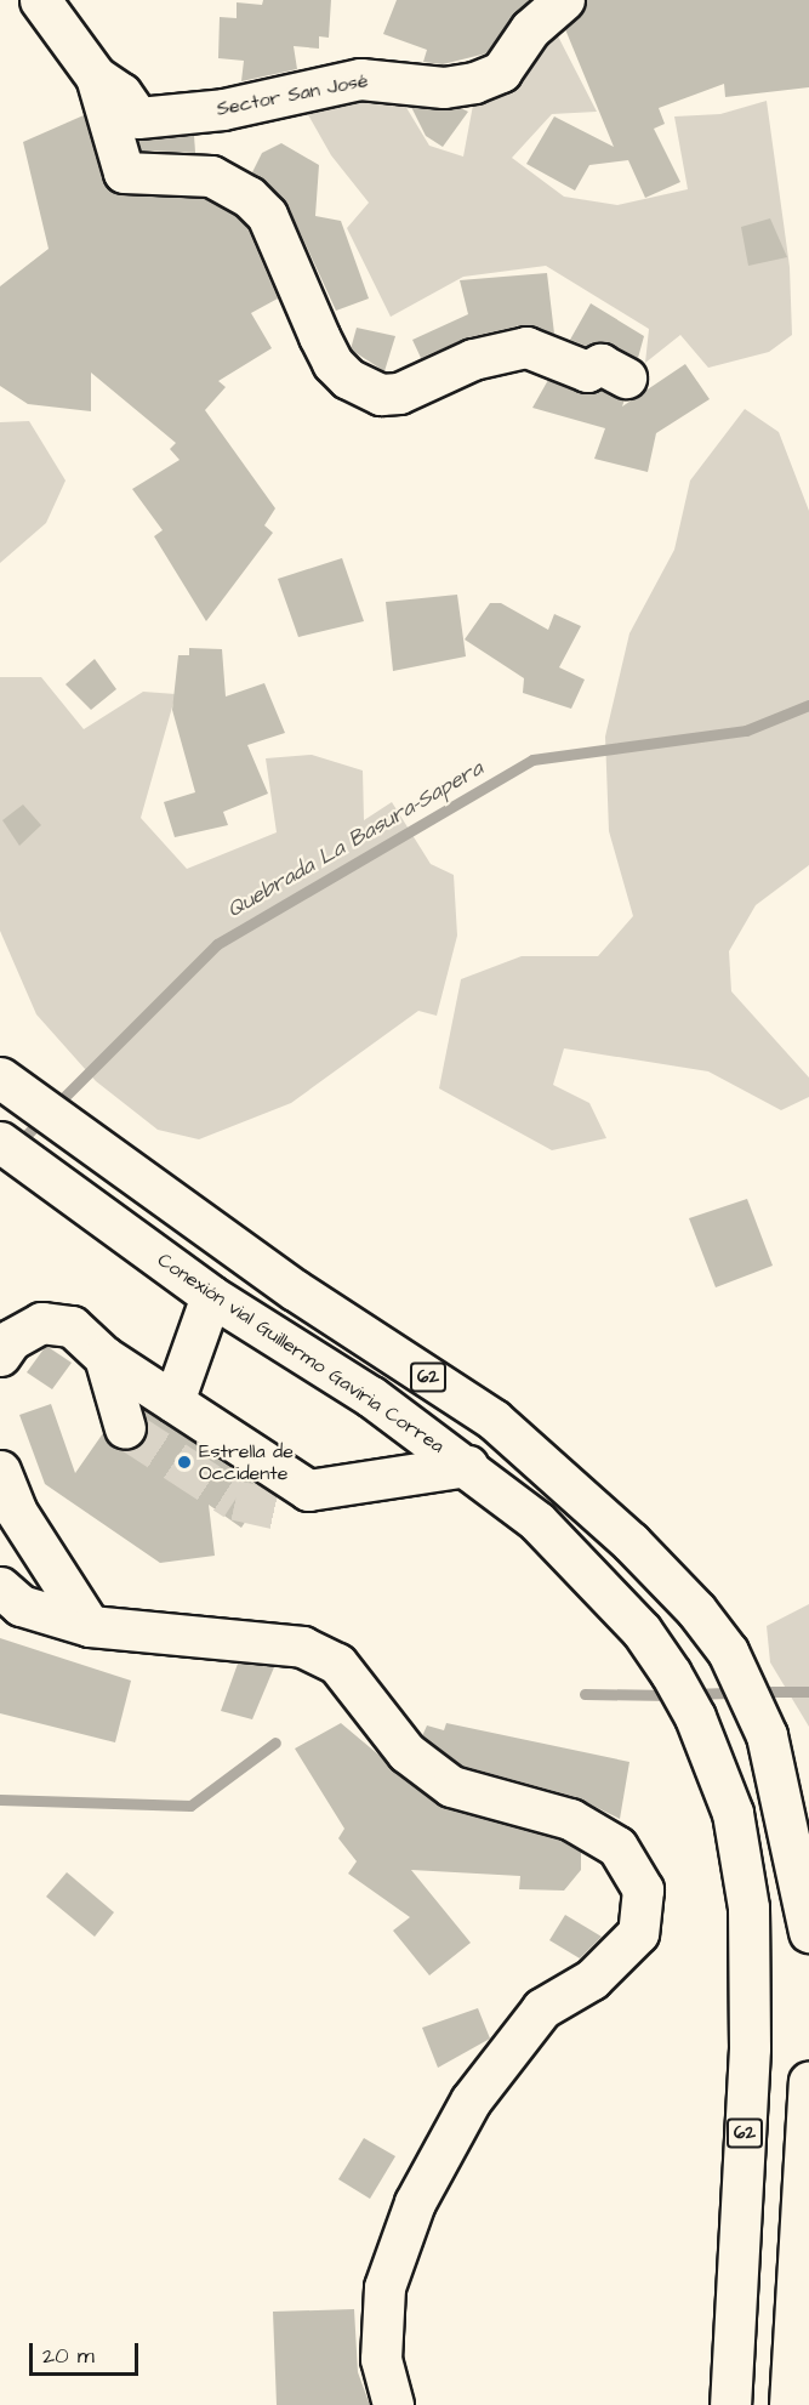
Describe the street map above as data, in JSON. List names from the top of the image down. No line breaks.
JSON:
{"streets":{"main road":["Sector San José","Conexión vial Guillermo Gaviria Correa","62"]},"water":["Quebrada La Basura-Sapera"],"places":["Estrella de Occidente"],"scale_bar":"20 m"}
